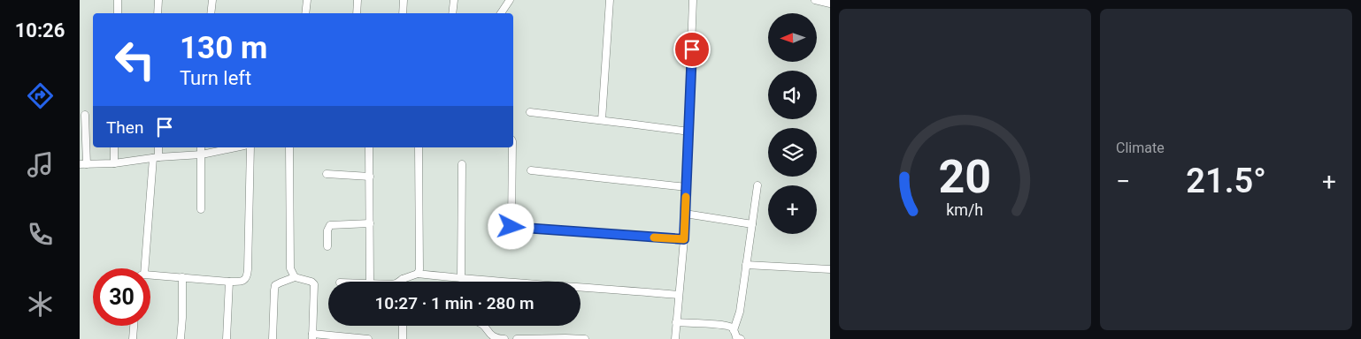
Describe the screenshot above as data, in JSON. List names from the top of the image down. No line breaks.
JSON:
{"north":"left","page":{"tabs":"10:26","tile":"Climate","map_buttons":"+","turn":["130 m","Turn left"],"then":"Then","heat":["−","21.5°","+"],"limit":"30","trip":"10:27 · 1 min · 280 m","gauge":["20","km/h"]}}
